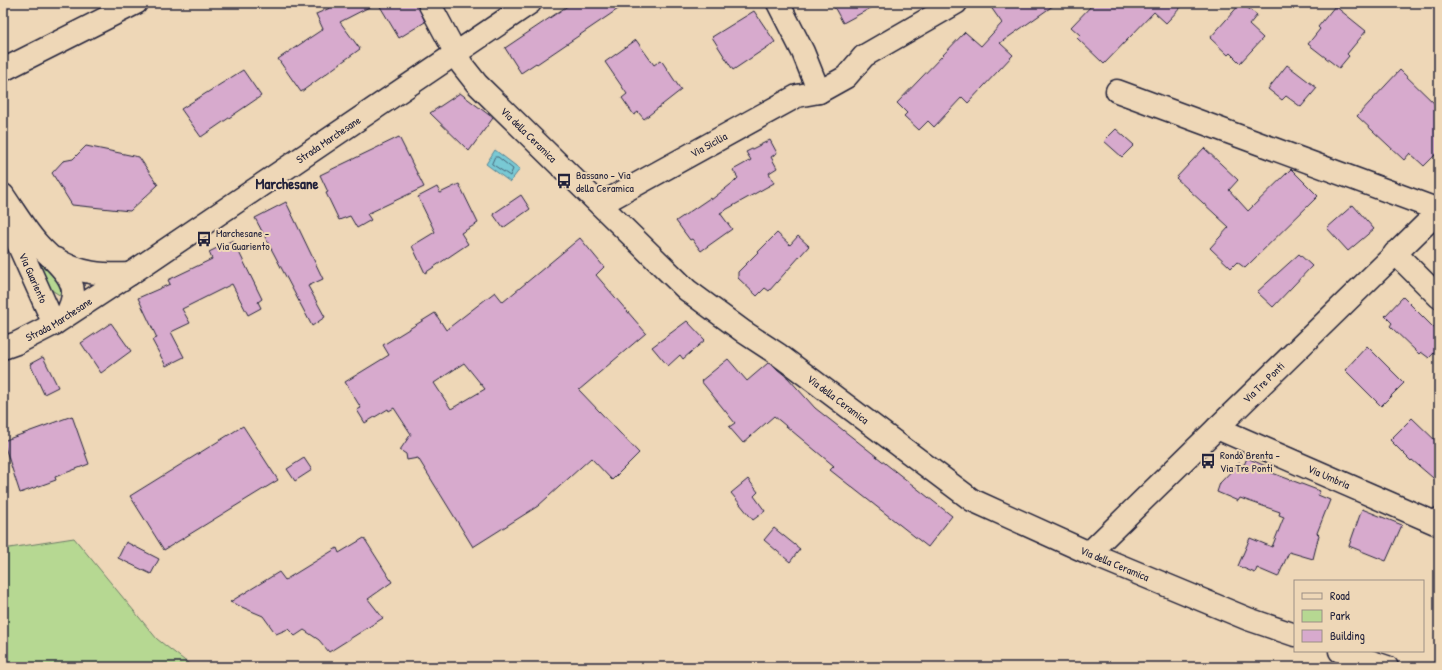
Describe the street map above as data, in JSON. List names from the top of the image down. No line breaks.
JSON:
{"streets":{"street":["Via della Ceramica","Strada Marchesane","Via Sicilia","Via Guariento","Via Tre Ponti","Via Umbria"]},"crossings":[["Via della Ceramica","Strada Marchesane"],["Via della Ceramica","Via Sicilia"],["Via della Ceramica","Via Tre Ponti"],["Strada Marchesane","Via Guariento"],["Via Tre Ponti","Via Umbria"]],"districts":["Marchesane"],"places":{"bus stop":["Bassano - Via della Ceramica","Marchesane - Via Guariento","Rondò Brenta - Via Tre Ponti"]},"legend":["Road","Park","Building"]}
